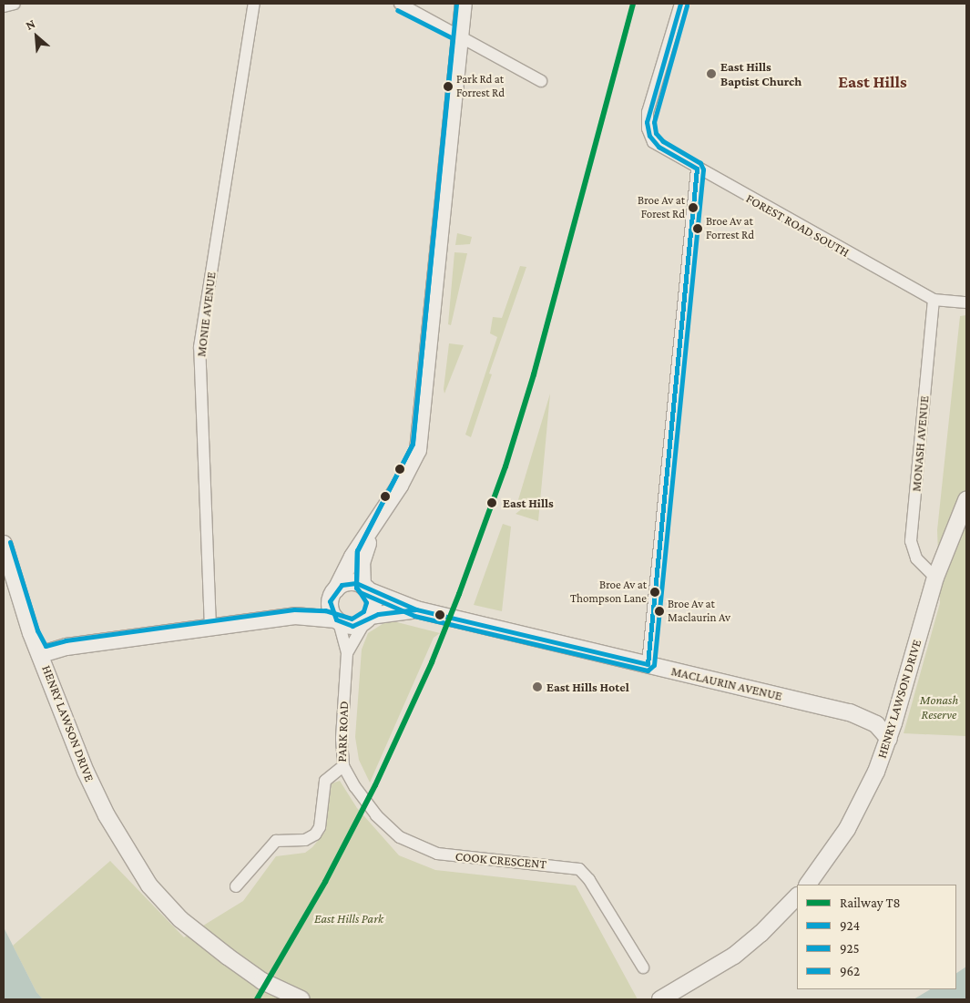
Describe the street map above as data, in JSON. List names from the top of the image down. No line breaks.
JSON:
{"streets":{"main road":["MACLAURIN AVENUE","HENRY LAWSON DRIVE"],"street":["FOREST ROAD SOUTH","MONIE AVENUE","MONASH AVENUE","PARK ROAD","COOK CRESCENT"]},"crossings":[["FOREST ROAD SOUTH","MONASH AVENUE"],["MONASH AVENUE","HENRY LAWSON DRIVE"],["MACLAURIN AVENUE","HENRY LAWSON DRIVE"],["MACLAURIN AVENUE","PARK ROAD"],["PARK ROAD","COOK CRESCENT"]],"districts":["East Hills"],"parks":["Monash Reserve","East Hills Park"],"places":["East Hills Baptist Church","Park Rd at Forrest Rd","Broe Av at Forest Rd","Broe Av at Forrest Rd","East Hills","Broe Av at Thompson Lane","Broe Av at Maclaurin Av","East Hills Hotel"],"lines":["rail line T8","transit line 924","transit line 925","transit line 962"],"legend":["Railway T8","924","925","962"],"north":"top left"}
